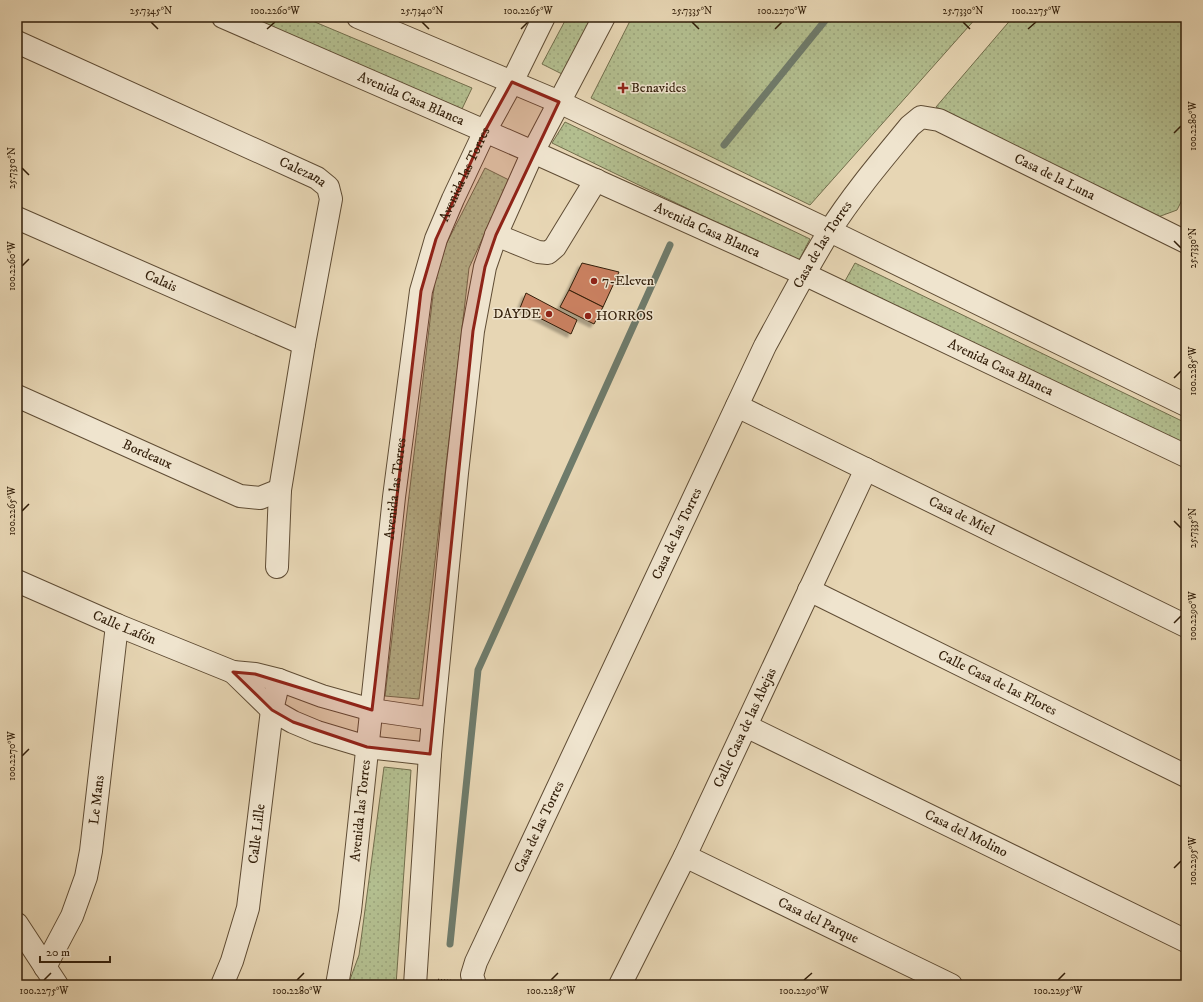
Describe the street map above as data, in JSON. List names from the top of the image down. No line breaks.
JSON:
{"streets":{"street":["Avenida Casa Blanca","Calezana","Avenida las Torres","Casa de la Luna","Casa de las Torres","Calais","Bordeaux","Casa de Miel","Calle Lafón","Calle Casa de las Flores","Calle Casa de las Abejas","Le Mans","Casa del Molino","Calle Lille","Casa del Parque"]},"crossings":[["Avenida Casa Blanca","Avenida las Torres"],["Avenida Casa Blanca","Casa de las Torres"],["Calezana","Calais"],["Calezana","Bordeaux"],["Avenida las Torres","Calle Lafón"],["Casa de la Luna","Casa de las Torres"],["Casa de las Torres","Casa de Miel"],["Casa de Miel","Calle Casa de las Abejas"],["Calle Lafón","Le Mans"],["Calle Lafón","Calle Lille"],["Calle Casa de las Flores","Calle Casa de las Abejas"],["Calle Casa de las Abejas","Casa del Molino"],["Calle Casa de las Abejas","Casa del Parque"]],"places":{"health":["Benavides"],"other":["7-Eleven","DAYDE","HORROS"]},"scale_bar":"20 m","coordinates":["25.7345°N","100.2260°W","25.7340°N","100.2265°W","25.7335°N","100.2270°W","25.7330°N","100.2275°W","100.2280°W","25.7350°N","100.2285°W","100.2290°W","100.2295°W"]}
